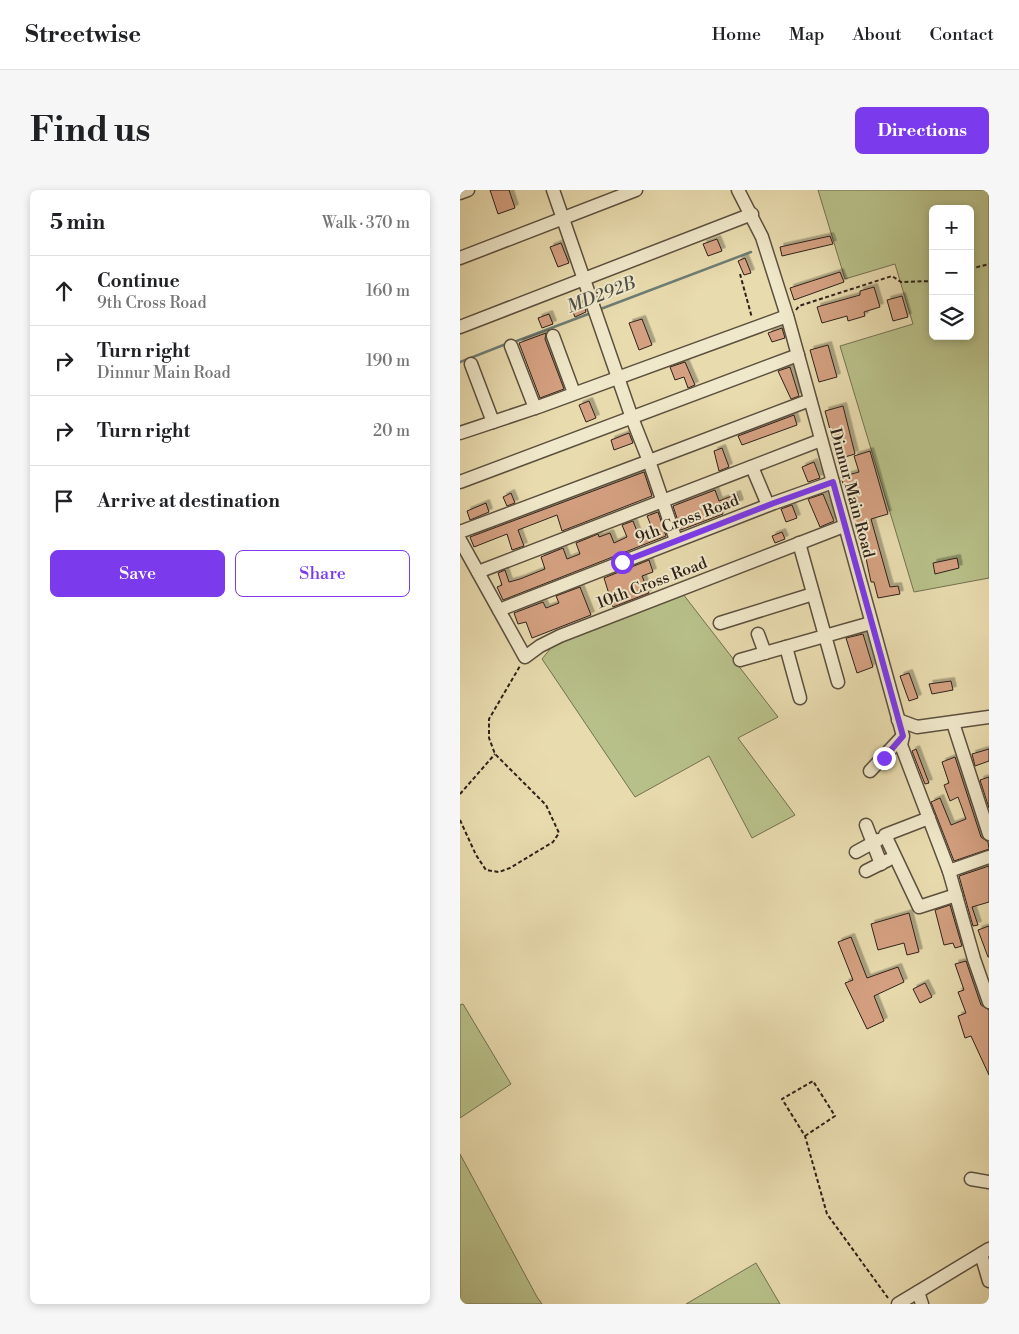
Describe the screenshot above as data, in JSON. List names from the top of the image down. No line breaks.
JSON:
{"streets":{"street":["Dinnur Main Road","9th Cross Road","10th Cross Road"]},"crossings":[["Dinnur Main Road","9th Cross Road"],["Dinnur Main Road","10th Cross Road"]],"water":["MD292B"],"page":{"header":"Streetwise","nav":["Home","Map","About","Contact"],"buttons":["Directions",["Save","Share"]],"title":"Find us","heading":["5 min","Walk · 370 m"],"map_buttons":["+","−"],"list":[["Continue","9th Cross Road","160 m"],["Turn right","Dinnur Main Road","190 m"],["Turn right","20 m"],"Arrive at destination"]}}
